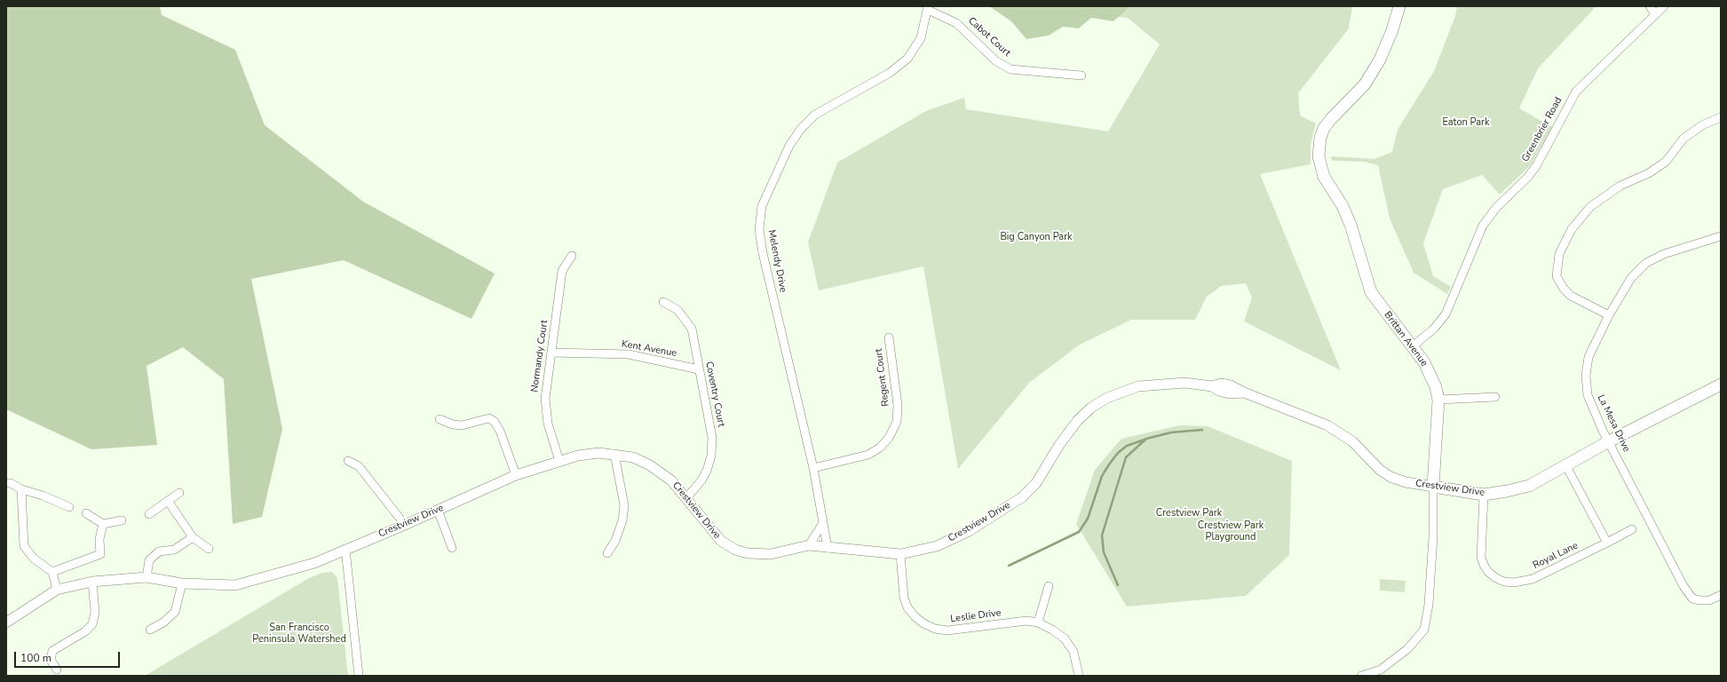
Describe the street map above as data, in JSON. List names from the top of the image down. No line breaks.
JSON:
{"streets":{"main road":["Brittan Avenue","Crestview Drive"],"street":["Cabot Court","Greenbrier Road","Melendy Drive","Kent Avenue","Normandy Court","Regent Court","Coventry Court","La Mesa Drive","Royal Lane","Leslie Drive"]},"crossings":[["Cabot Court","Melendy Drive"],["Greenbrier Road","Brittan Avenue"],["Melendy Drive","Regent Court"],["Melendy Drive","Crestview Drive"],["Brittan Avenue","Crestview Drive"],["Kent Avenue","Normandy Court"],["Kent Avenue","Coventry Court"],["Normandy Court","Crestview Drive"],["Coventry Court","Crestview Drive"],["La Mesa Drive","Crestview Drive"],["Crestview Drive","Royal Lane"],["Crestview Drive","Leslie Drive"]],"parks":["Eaton Park","Big Canyon Park","Crestview Park","Crestview Park Playground","San Francisco Peninsula Watershed"],"scale_bar":"100 m"}
